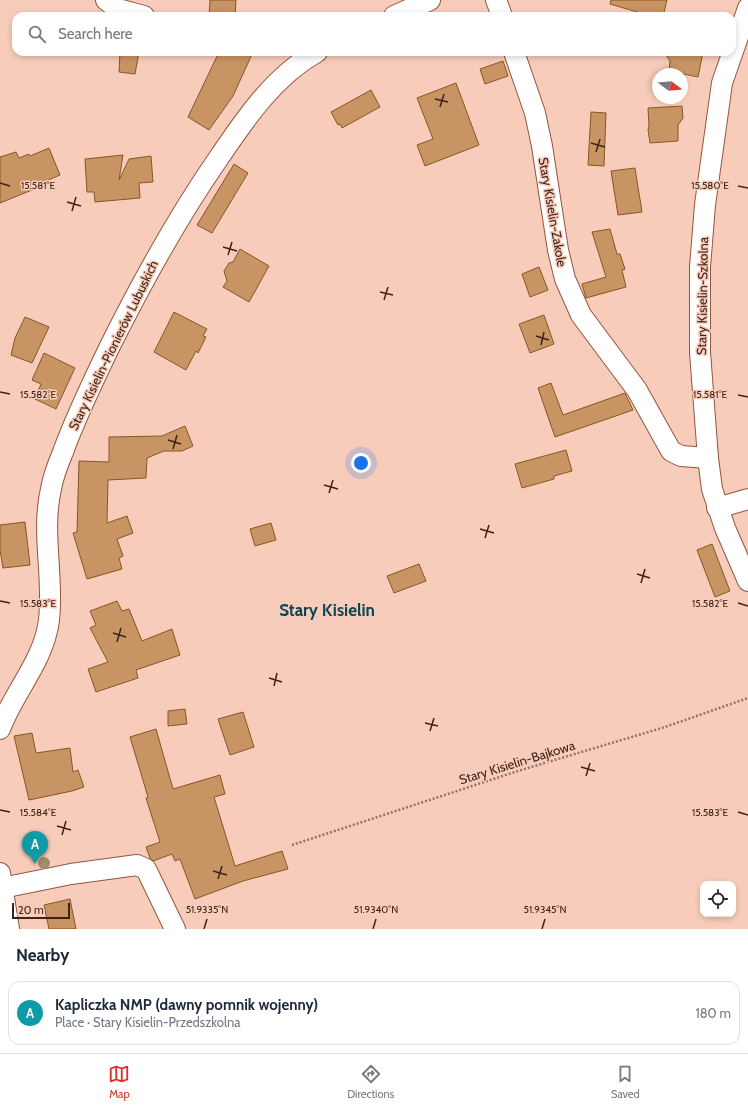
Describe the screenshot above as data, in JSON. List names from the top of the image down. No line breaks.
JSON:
{"streets":{"street":["Stary Kisielin-Zakole","Stary Kisielin-Szkolna","Stary Kisielin-Pionierów Lubuskich"],"path":["Stary Kisielin-Bajkowa"]},"crossings":[["Stary Kisielin-Zakole","Stary Kisielin-Szkolna"]],"districts":["Stary Kisielin"],"scale_bar":"20 m","north":"right","page":{"search":"Search here","pins":"A","scale":"20 m","heading":"Nearby","list":[{"mark":"A","name":"Kapliczka NMP (dawny pomnik wojenny)","note":"Place · Stary Kisielin-Przedszkolna","value":"180 m"}],"nav":["Map","Directions","Saved"]},"coordinates":["15.581°E","15.580°E","15.582°E","15.583°E","15.584°E","51.9335°N","51.9340°N","51.9345°N"]}
